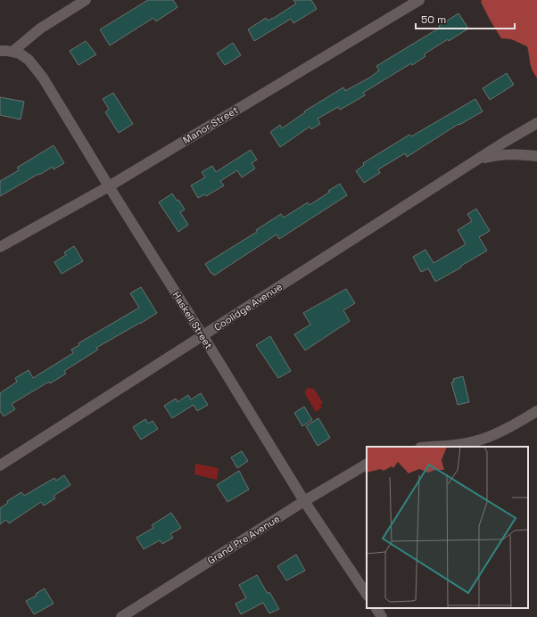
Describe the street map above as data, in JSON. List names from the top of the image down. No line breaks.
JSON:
{"streets":{"street":["Manor Street","Coolidge Avenue","Haskell Street","Grand Pre Avenue"]},"crossings":[["Manor Street","Haskell Street"],["Coolidge Avenue","Haskell Street"],["Haskell Street","Grand Pre Avenue"]],"scale_bar":"50 m"}
